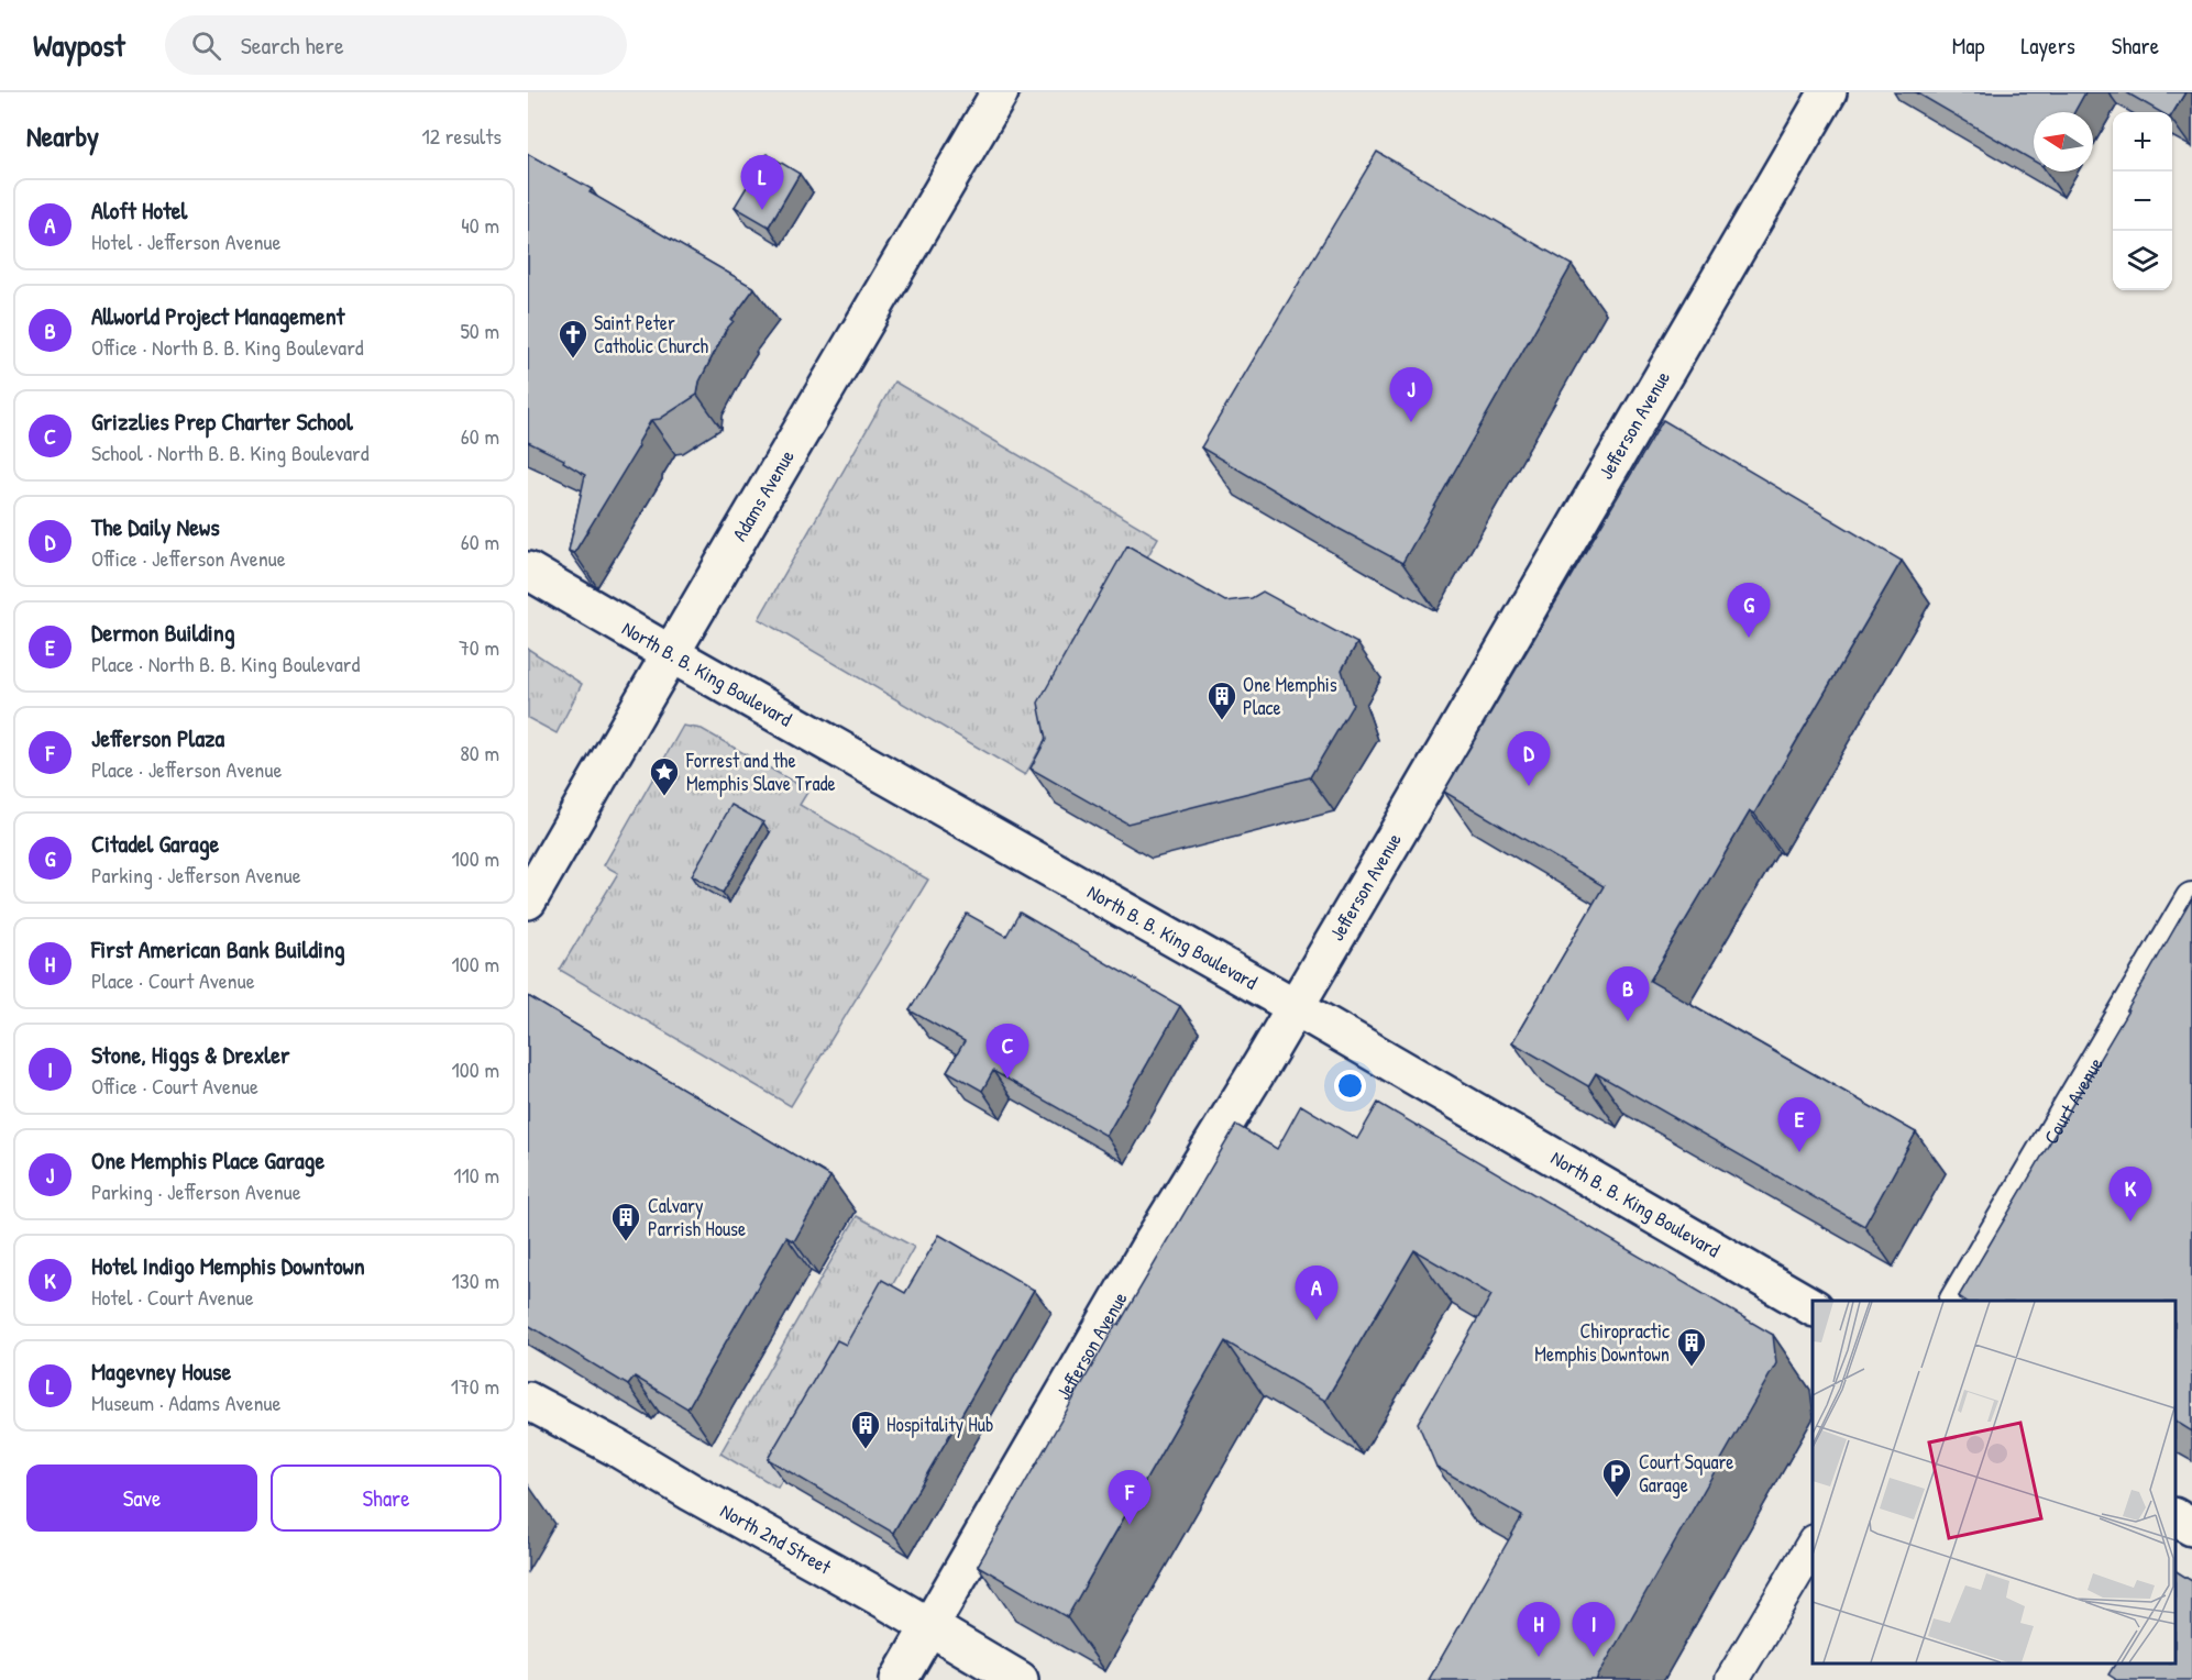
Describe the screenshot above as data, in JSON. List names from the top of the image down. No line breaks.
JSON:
{"streets":{"main road":["Jefferson Avenue","Adams Avenue","North B. B. King Boulevard","North 2nd Street"],"street":["Court Avenue"]},"crossings":[["Jefferson Avenue","North B. B. King Boulevard"],["Jefferson Avenue","North 2nd Street"],["Adams Avenue","North B. B. King Boulevard"]],"places":{"church":["Saint Peter Catholic Church"],"building":["One Memphis Place","Calvary Parrish House","Chiropractic Memphis Downtown","Hospitality Hub"],"place":["Forrest and the Memphis Slave Trade"],"parking":["Court Square Garage"]},"north":"left","page":{"header":"Waypost","search":"Search here","nav":["Map","Layers","Share"],"heading":["Nearby","12 results"],"map_buttons":["+","−"],"pins":["L","J","G","D","B","C","E","K","A","F","H","I"],"list":[{"mark":"A","name":"Aloft Hotel","note":"Hotel · Jefferson Avenue","value":"40 m"},{"mark":"B","name":"Allworld Project Management","note":"Office · North B. B. King Boulevard","value":"50 m"},{"mark":"C","name":"Grizzlies Prep Charter School","note":"School · North B. B. King Boulevard","value":"60 m"},{"mark":"D","name":"The Daily News","note":"Office · Jefferson Avenue","value":"60 m"},{"mark":"E","name":"Dermon Building","note":"Place · North B. B. King Boulevard","value":"70 m"},{"mark":"F","name":"Jefferson Plaza","note":"Place · Jefferson Avenue","value":"80 m"},{"mark":"G","name":"Citadel Garage","note":"Parking · Jefferson Avenue","value":"100 m"},{"mark":"H","name":"First American Bank Building","note":"Place · Court Avenue","value":"100 m"},{"mark":"I","name":"Stone, Higgs & Drexler","note":"Office · Court Avenue","value":"100 m"},{"mark":"J","name":"One Memphis Place Garage","note":"Parking · Jefferson Avenue","value":"110 m"},{"mark":"K","name":"Hotel Indigo Memphis Downtown","note":"Hotel · Court Avenue","value":"130 m"},{"mark":"L","name":"Magevney House","note":"Museum · Adams Avenue","value":"170 m"}],"buttons":["Save","Share"]}}
